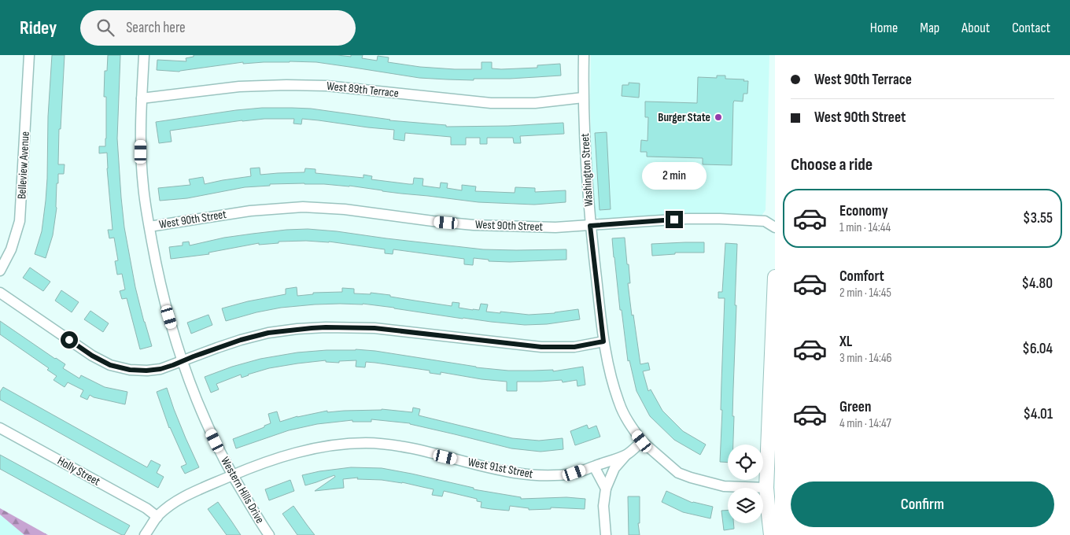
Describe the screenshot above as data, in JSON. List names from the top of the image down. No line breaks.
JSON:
{"streets":{"street":["West 89th Terrace","Belleview Avenue","Washington Street","West 90th Street","West 91st Street","Holly Street","Western Hills Drive"]},"crossings":[["West 89th Terrace","Washington Street"],["West 89th Terrace","Western Hills Drive"],["Washington Street","West 90th Street"],["Washington Street","West 91st Street"],["West 90th Street","Western Hills Drive"],["West 91st Street","Holly Street"],["West 91st Street","Western Hills Drive"]],"places":["Burger State"],"page":{"header":"Ridey","search":"Search here","nav":["Home","Map","About","Contact"],"banner":["West 90th Terrace","West 90th Street"],"heading":"Choose a ride","bubble":"2 min","list":[{"name":"Economy","note":"1 min · 14:44","value":"$3.55"},{"name":"Comfort","note":"2 min · 14:45","value":"$4.80"},{"name":"XL","note":"3 min · 14:46","value":"$6.04"},{"name":"Green","note":"4 min · 14:47","value":"$4.01"}],"buttons":"Confirm"}}
